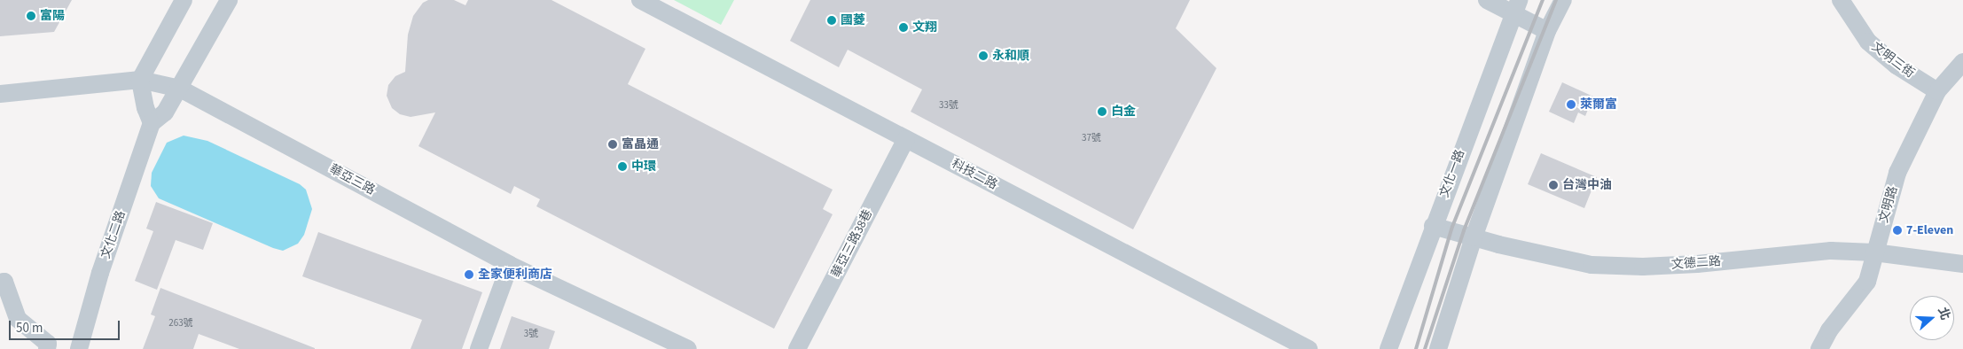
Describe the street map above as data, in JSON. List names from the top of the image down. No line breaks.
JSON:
{"streets":{"street":["文明三街","文化一路","科技二路","華亞三路","文明路","文化二路","華亞三路38巷","文德二路"]},"crossings":[["文明三街","文明路"],["文化一路","文德二路"],["科技二路","華亞三路38巷"],["華亞三路","文化二路"],["文明路","文德二路"]],"places":["富陽","國菱","文翔","永和順","萊爾富","白金","富晶通","中環","台灣中油","7-Eleven","全家便利商店"],"house_numbers":["33號","37號","263號","3號"],"scale_bar":"50 m","north":"right"}
